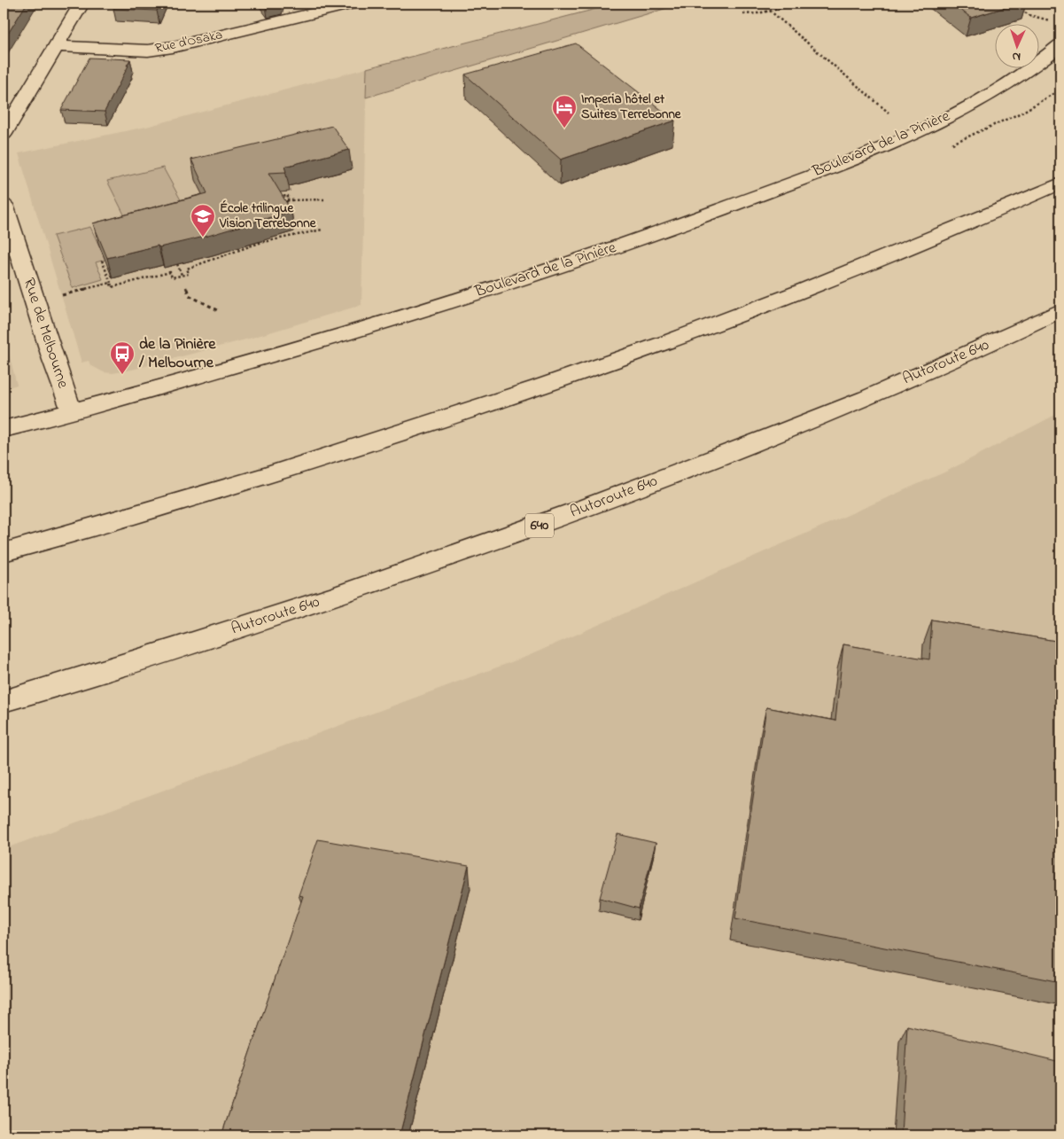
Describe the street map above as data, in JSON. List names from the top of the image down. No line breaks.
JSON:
{"streets":{"main road":["Rue d'Osaka","Boulevard de la Pinière","Rue de Melbourne","Autoroute 640","640"]},"crossings":[["Boulevard de la Pinière","Rue de Melbourne"]],"places":{"hotel":["Imperia hôtel et Suites Terrebonne"],"school or university":["École trilingue Vision Terrebonne"],"bus stop":["de la Pinière / Melbourne"]},"north":"bottom"}
